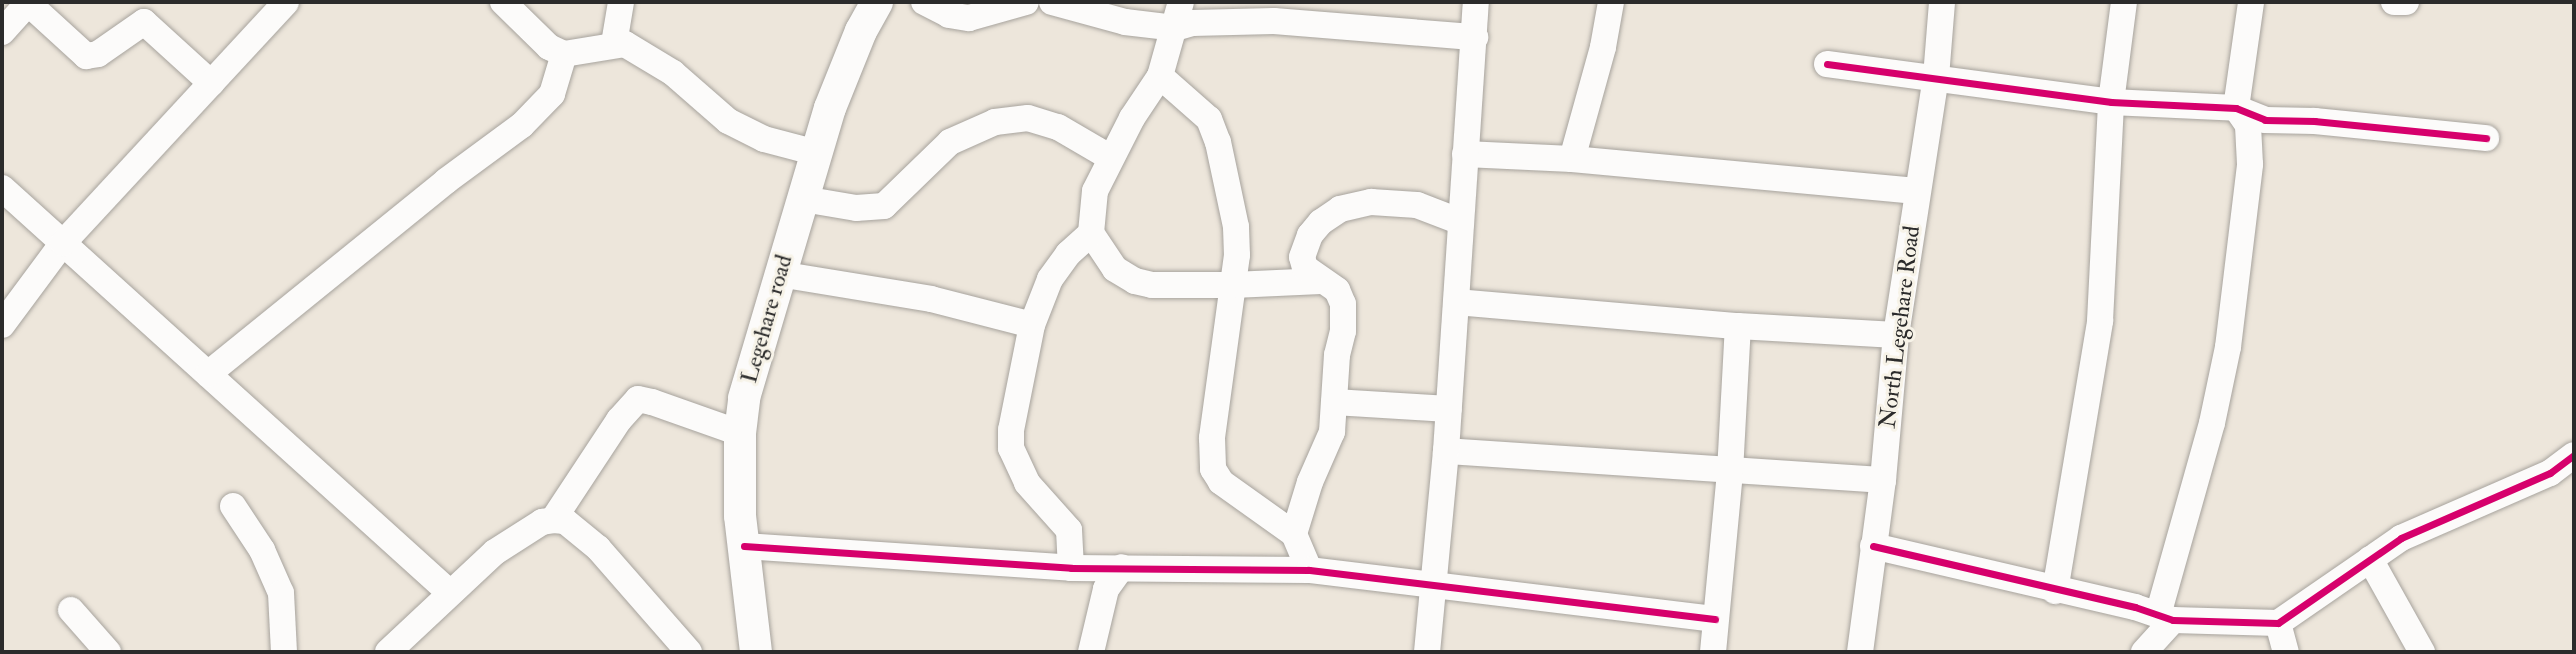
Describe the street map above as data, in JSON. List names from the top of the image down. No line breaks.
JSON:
{"streets":{"main road":["Legehare road"],"street":["North Legehare Road"]}}
